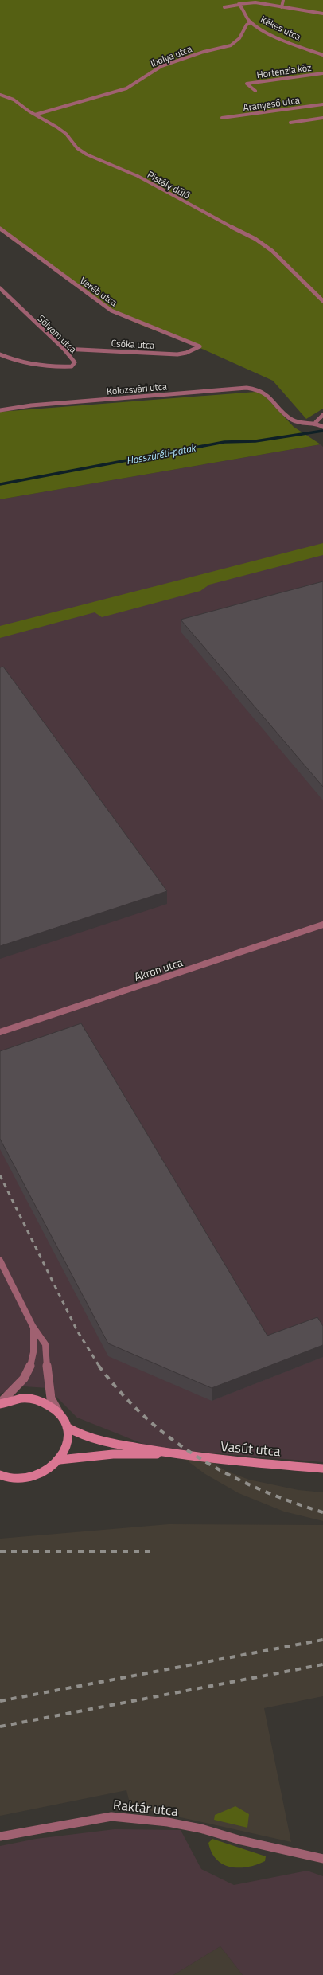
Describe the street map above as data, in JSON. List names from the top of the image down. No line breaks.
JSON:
{"streets":{"street":["Kékes utca","Ibolya utca","Hortenzia köz","Aranyeső utca","Pistály dűlő","Veréb utca","Sólyom utca","Csóka utca","Kolozsvári utca","Akron utca","Vasút utca","Raktár utca"]},"crossings":[["Kékes utca","Ibolya utca"],["Ibolya utca","Pistály dűlő"],["Veréb utca","Csóka utca"],["Sólyom utca","Csóka utca"]],"water":["Hosszúréti-patak"]}
